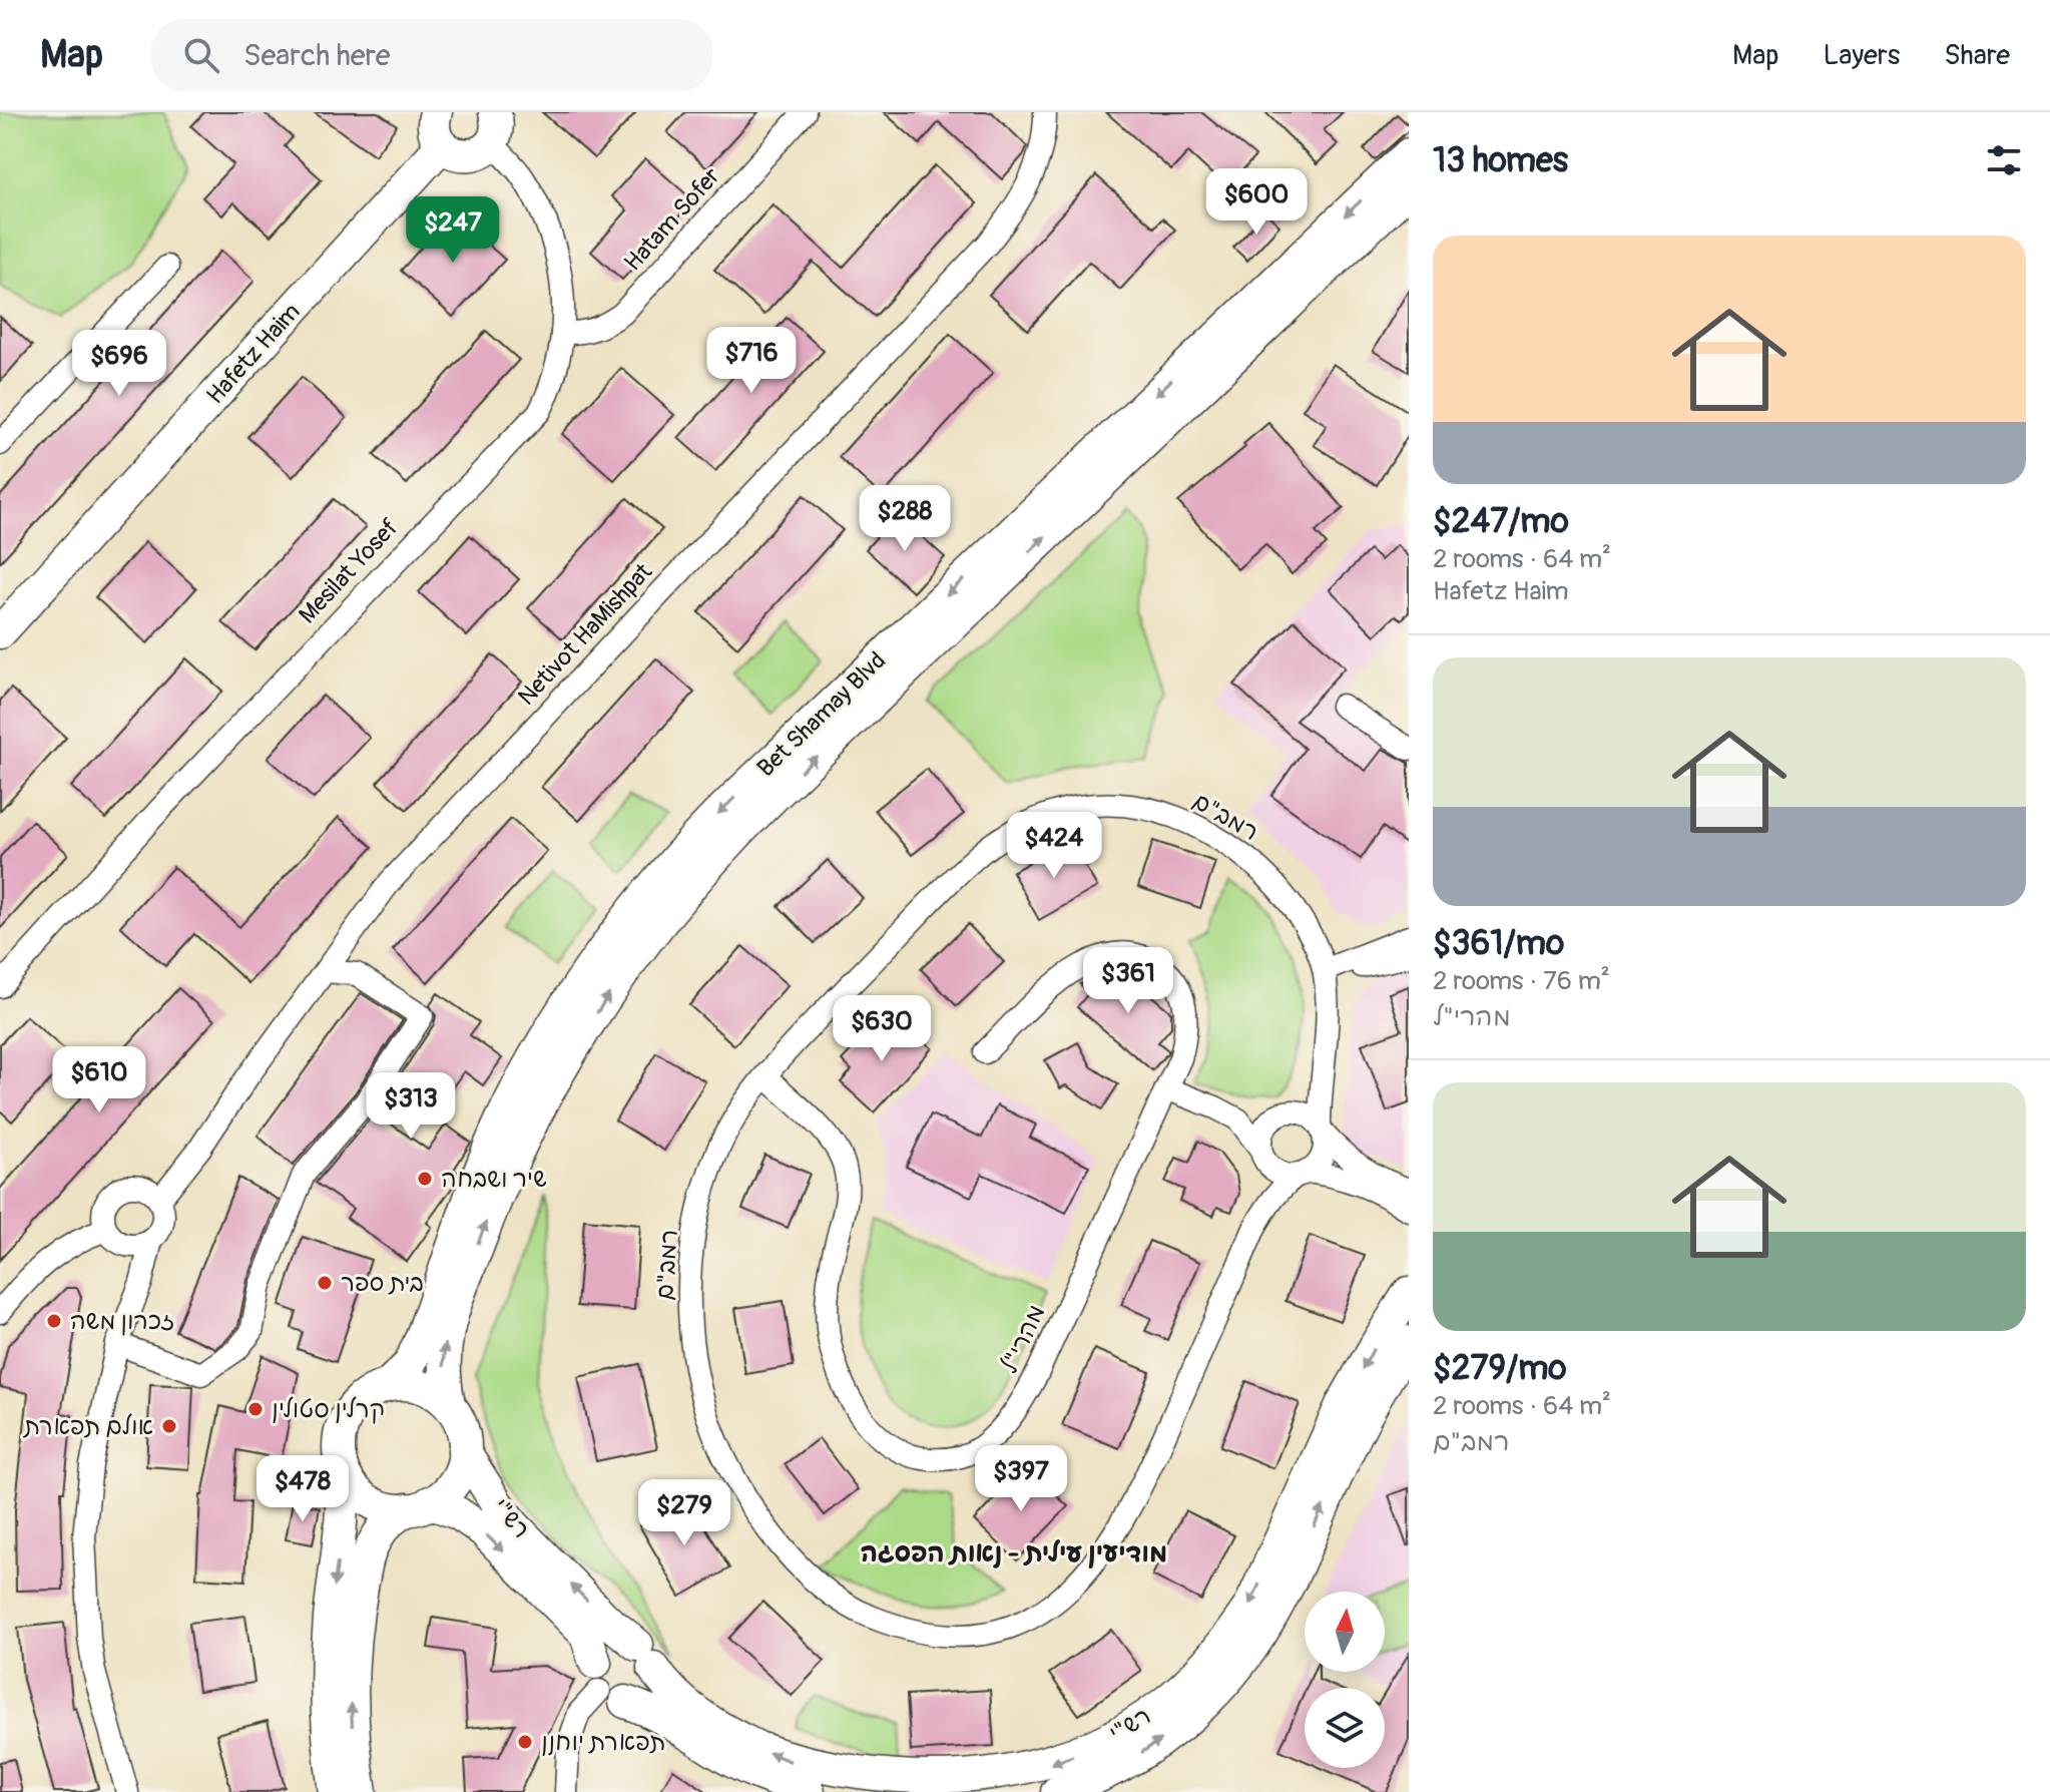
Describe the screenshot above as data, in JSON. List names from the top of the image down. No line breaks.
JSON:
{"streets":{"street":["Hatam Sofer","Hafetz Haim","Mesilat Yosef","Netivot HaMishpat","Bet Shamay Blvd","רמב\"ם","מהרי\"ל","רש\"י"]},"crossings":[["Hatam Sofer","Mesilat Yosef"],["Bet Shamay Blvd","רש\"י"],["רמב\"ם","מהרי\"ל"]],"districts":["מודיעין עילית - נאות הפסגה"],"places":["שיר ושבחה","בית ספר","זכרון משה","קרלין סטולין","אולם תפארת","תפארת יוחנן"],"north":"top","page":{"header":"Map","search":"Search here","nav":["Map","Layers","Share"],"heading":"13 homes","price":["$600","$247","$716","$696","$288","$424","$361","$630","$610","$313","$397","$478","$279"],"list":[{"name":"$247/mo","note":"2 rooms · 64 m² · Hafetz Haim"},{"name":"$361/mo","note":"2 rooms · 76 m² · מהרי\"ל"},{"name":"$279/mo","note":"2 rooms · 64 m² · רמב\"ם"}]}}
